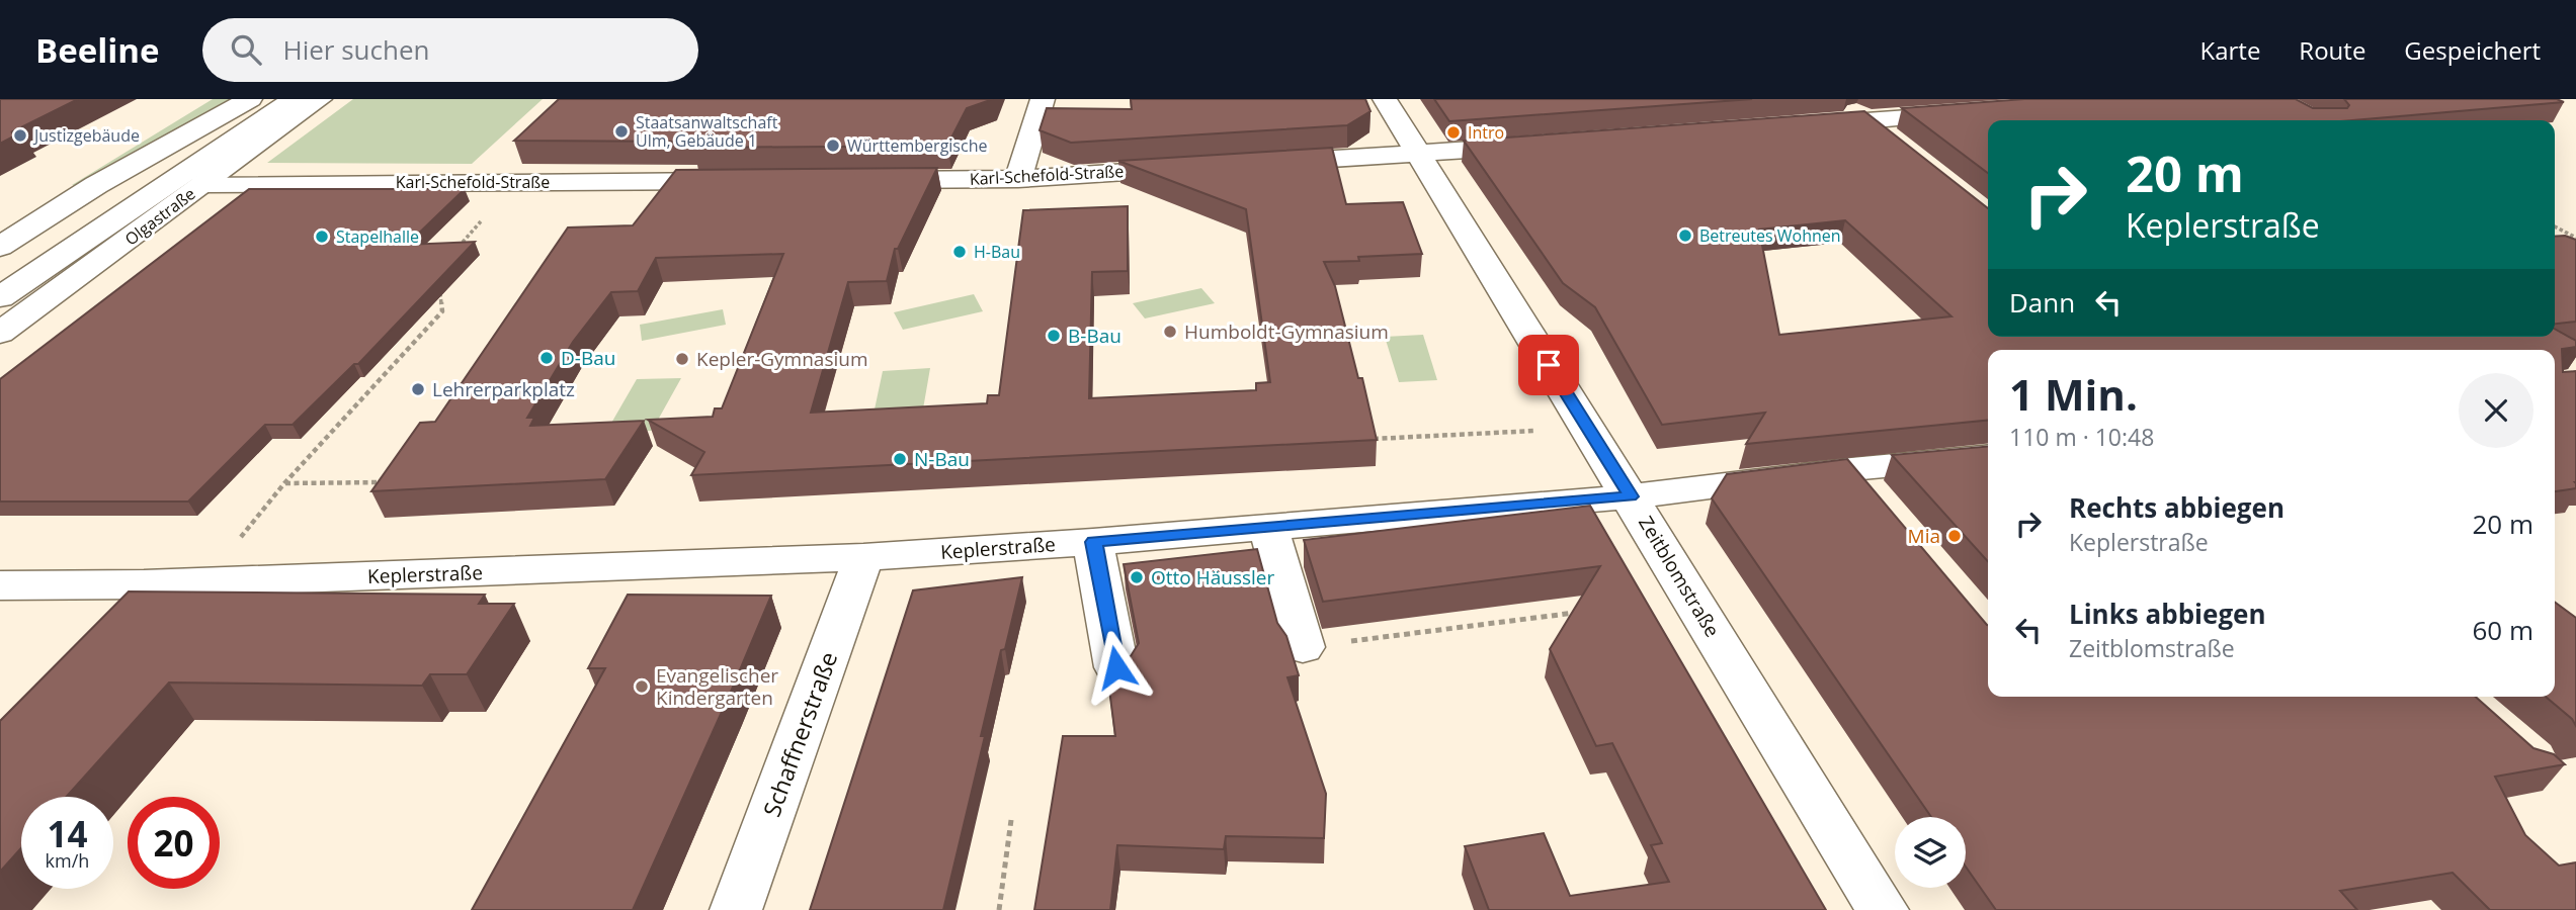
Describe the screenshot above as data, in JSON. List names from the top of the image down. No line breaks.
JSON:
{"streets":{"street":["Karl-Schefold-Straße","Olgastraße","Keplerstraße","Zeitblomstraße","Schaffnerstraße"]},"crossings":[["Karl-Schefold-Straße","Olgastraße"],["Keplerstraße","Zeitblomstraße"],["Keplerstraße","Schaffnerstraße"]],"places":["Staatsanwaltschaft Ulm, Gebäude 1","Intro","Justizgebäude","Württembergische","Betreutes Wohnen","Stapelhalle","H-Bau","Humboldt-Gymnasium","B-Bau","D-Bau","Kepler-Gymnasium","Lehrerparkplatz","N-Bau","Mia","Otto Häussler","Evangelischer Kindergarten"],"page":{"header":"Beeline","search":"Hier suchen","nav":["Karte","Route","Gespeichert"],"turn":["20 m","Keplerstraße"],"then":"Dann","heading":["1 Min.","110 m · 10:48"],"list":[{"name":"Rechts abbiegen","note":"Keplerstraße","value":"20 m"},{"name":"Links abbiegen","note":"Zeitblomstraße","value":"60 m"}],"speed":"14 km/h","limit":"20"}}
